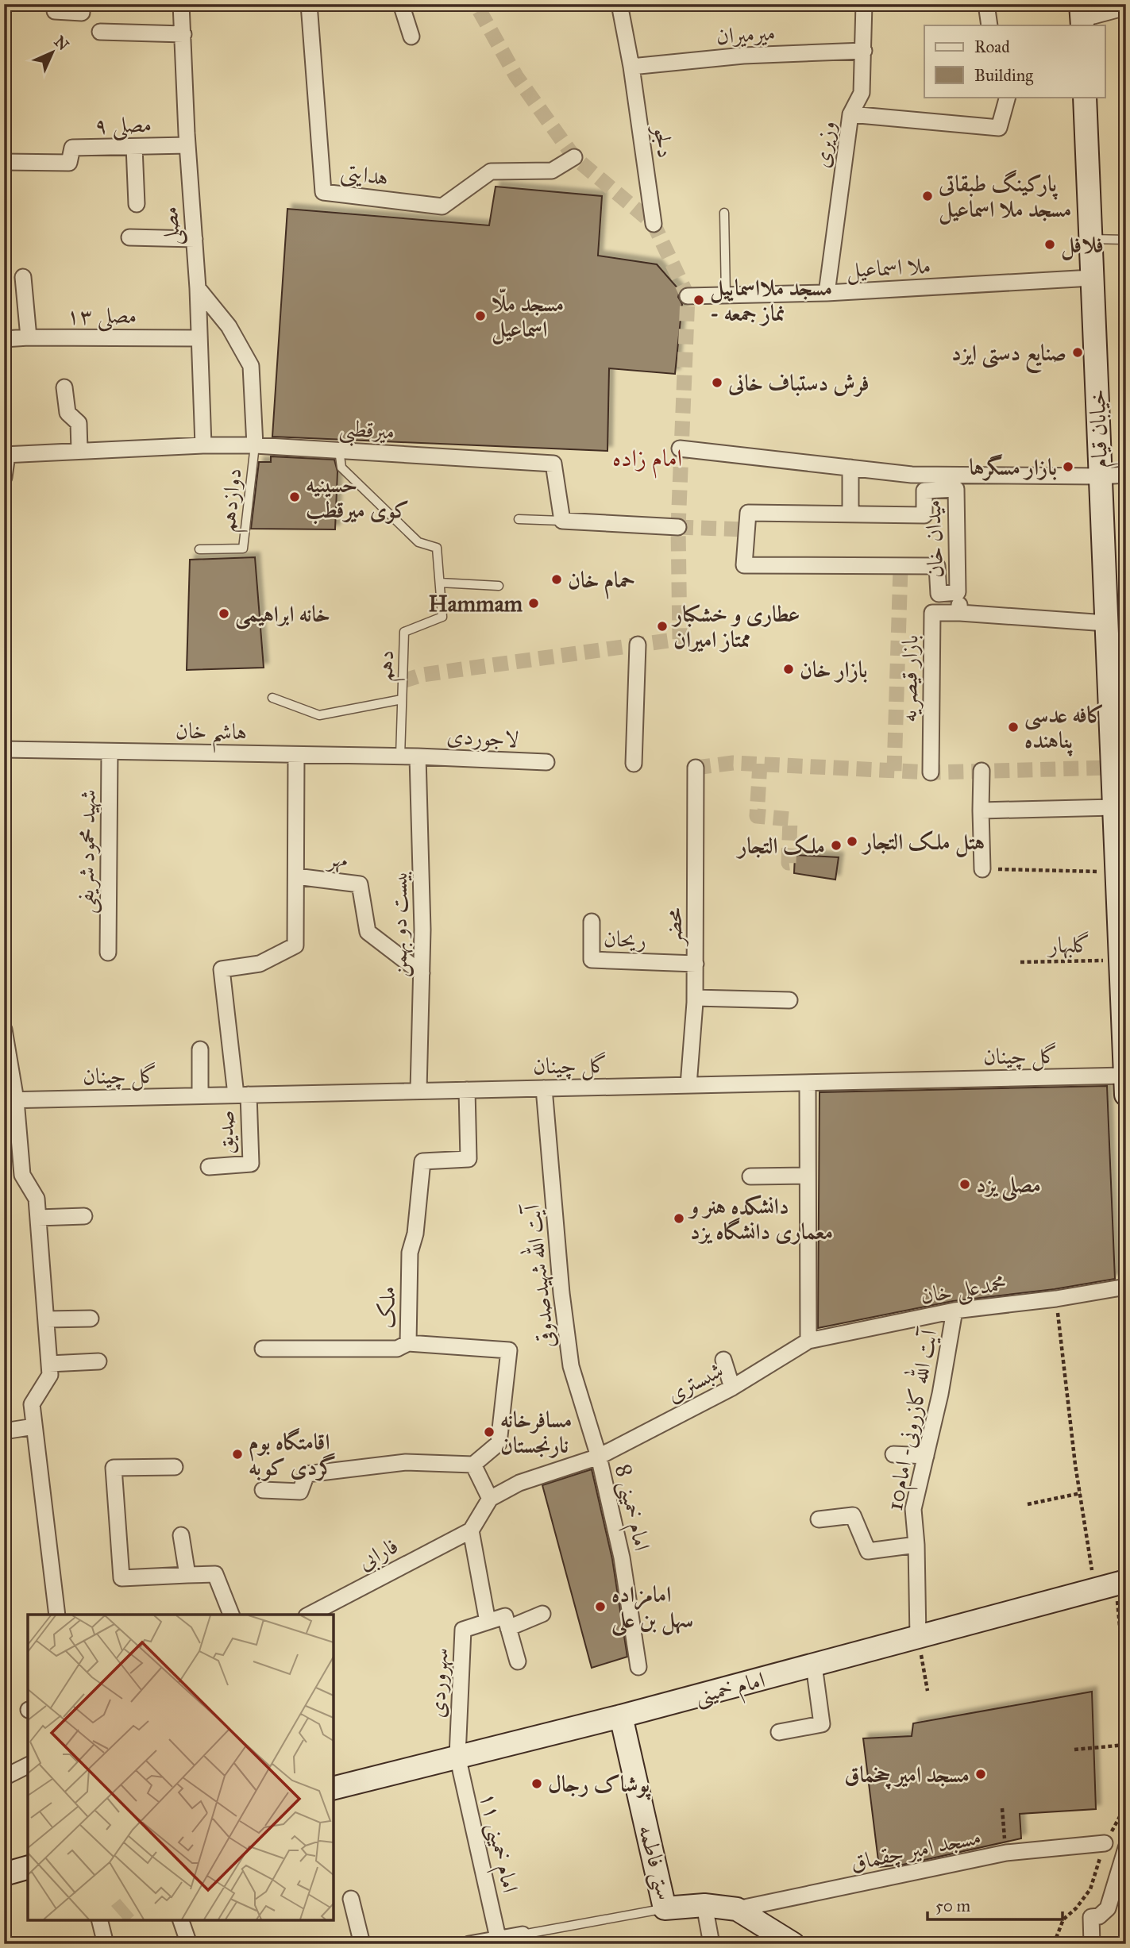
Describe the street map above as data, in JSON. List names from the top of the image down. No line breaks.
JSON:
{"streets":{"main road":["خیابان قیام","امام خمینی","ستی فاطمه"],"street":["میرمیران","مصلی ۹","دلجو","وزیری","هدایتی","مصلی","ملا اسماعیل","مصلی ۱۳","میرقطبی","میدان خان","بازار قیصریه","هاشم خان","لاجوردی","شهید محمود شریفی","مهر","بیست دو بهمن","محضر","ریحان","گل چینان","صدیق","آیت الله شهیدصدوقی","محمدعلی خان","ملک","شبستری","آیت الله کازرونی- امام10","امام خمینی 8","فارابی","سهروردی","امام خمینی ۱۱","مسجد امیر چقماق"],"lane":["دوازدهم","دهم"],"path":["گلبهار"]},"crossings":[["میرمیران","دلجو"],["میرمیران","وزیری"],["مصلی ۹","مصلی"],["وزیری","ملا اسماعیل"],["مصلی","مصلی ۱۳"],["مصلی","میرقطبی"],["ملا اسماعیل","خیابان قیام"],["خیابان قیام","گلبهار"],["خیابان قیام","گل چینان"],["میرقطبی","دوازدهم"],["میرقطبی","دهم"],["دهم","هاشم خان"],["هاشم خان","لاجوردی"],["هاشم خان","شهید محمود شریفی"],["هاشم خان","بیست دو بهمن"],["لاجوردی","بیست دو بهمن"],["مهر","بیست دو بهمن"],["بیست دو بهمن","گل چینان"],["محضر","ریحان"],["محضر","گل چینان"],["گل چینان","صدیق"],["گل چینان","آیت الله شهیدصدوقی"],["گل چینان","ملک"],["آیت الله شهیدصدوقی","شبستری"],["آیت الله شهیدصدوقی","امام خمینی 8"],["محمدعلی خان","شبستری"],["محمدعلی خان","آیت الله کازرونی- امام10"],["شبستری","امام خمینی 8"],["آیت الله کازرونی- امام10","امام خمینی"],["سهروردی","امام خمینی"],["سهروردی","امام خمینی ۱۱"],["امام خمینی","امام خمینی ۱۱"],["امام خمینی","ستی فاطمه"],["مسجد امیر چقماق","ستی فاطمه"]],"districts":["امام زاده"],"places":["پارکینگ طبقاتی مسجد ملا اسماعیل","فلافل","مسجد ملااسماییل - نماز جمعه","مسجد ملّا اسماعیل","صنایع دستی ایزد","فرش دستباف خانی","بازار مسگرها","حسینیه کوی میرقطب","حمام خان","Hammam","خانه ابراهیمی","عطاری و خشکبار ممتاز امیران","بازار خان","کافه عدسی پناهنده","هتل ملک التجار","ملک التجار","مصلی یزد","دانشکده هنر و معماری دانشگاه یزد","مسافرخانه نارنجستان","اقامتگاه بوم گردی کوبه","امامزاده سهل بن علی","مسجد امیر چخماق","پوشاک رجال"],"legend":["Road","Building"],"scale_bar":"50 m","north":"top right"}
